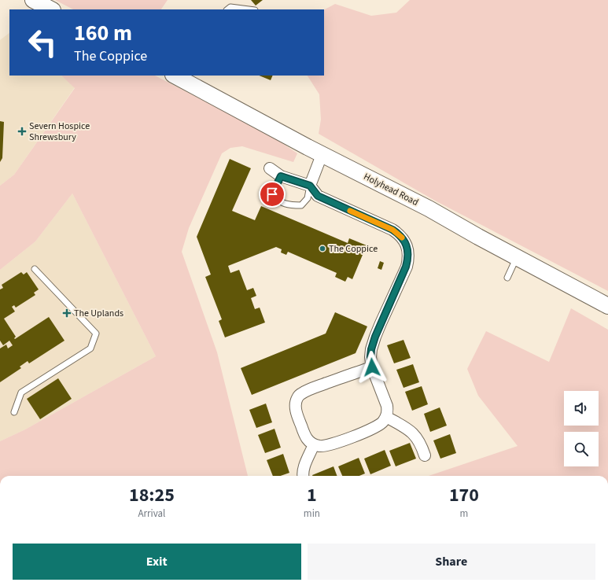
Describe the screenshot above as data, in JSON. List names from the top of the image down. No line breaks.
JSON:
{"streets":{"main road":["Holyhead Road"]},"places":{"health":["Severn Hospice Shrewsbury","The Uplands"],"other":["The Coppice"]},"page":{"turn":["160 m","The Coppice"],"eta":["18:25","Arrival","1","min","170","m"],"buttons":["Exit","Share"]}}
